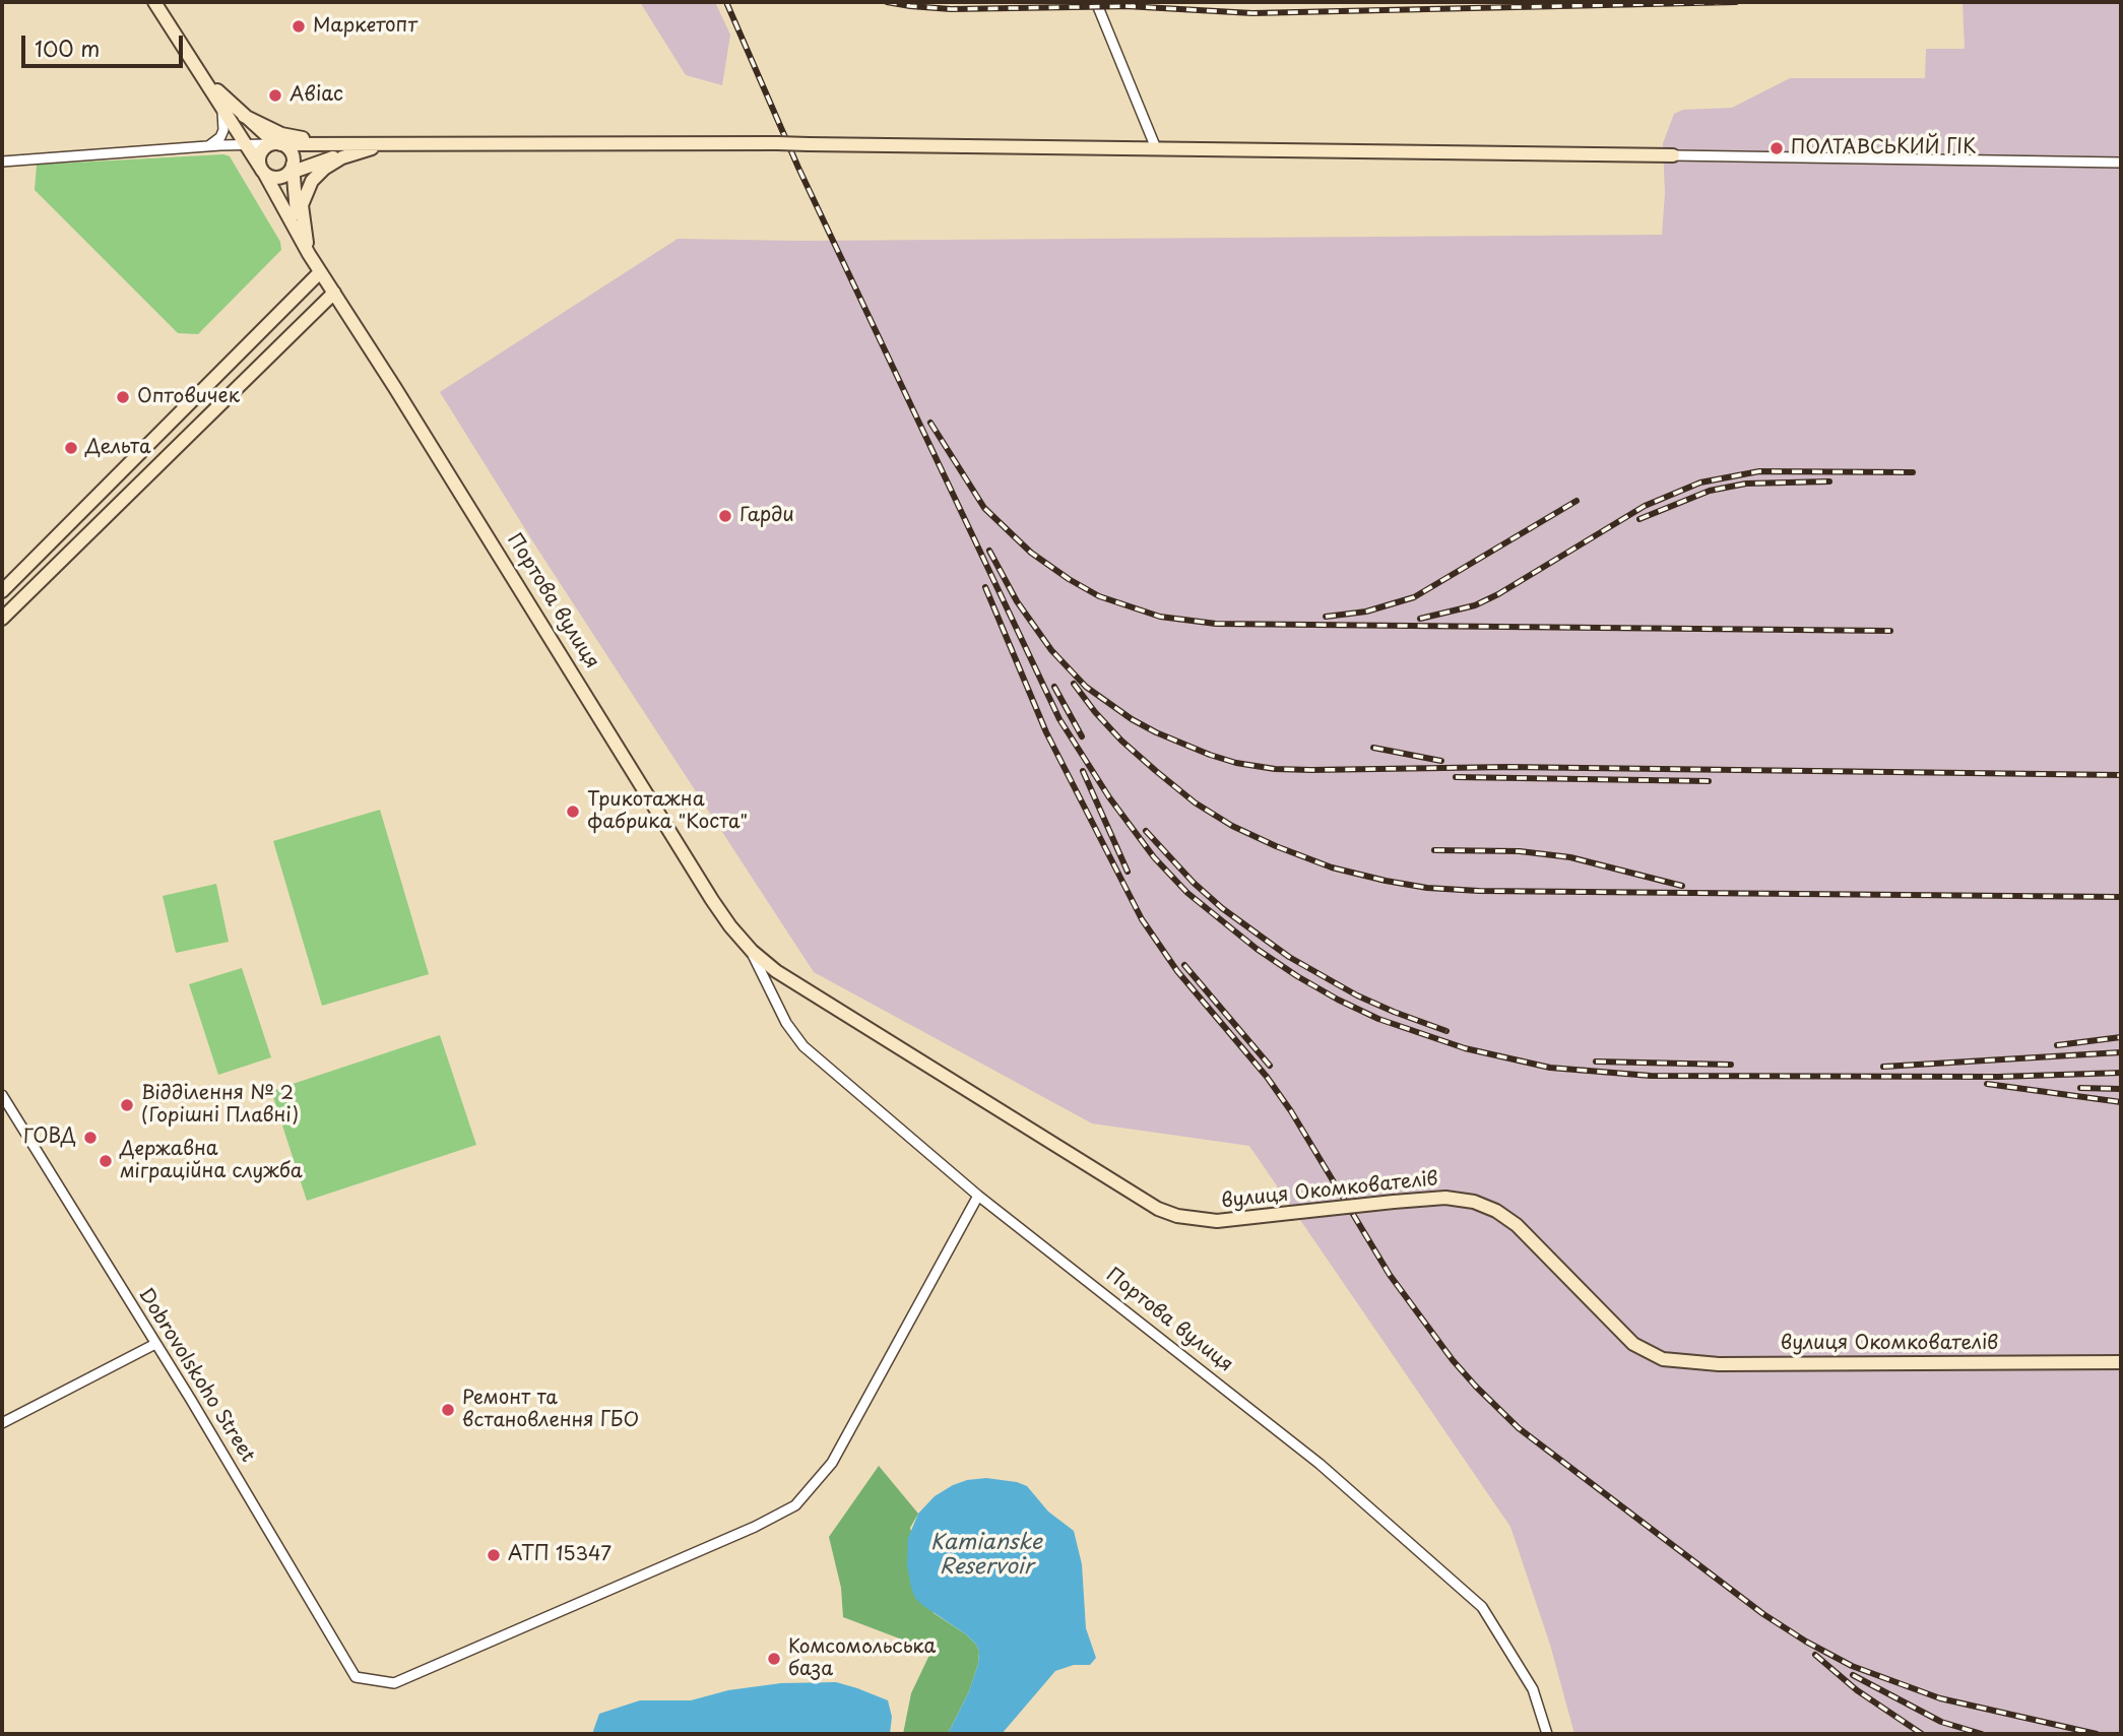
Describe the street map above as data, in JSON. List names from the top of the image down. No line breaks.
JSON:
{"streets":{"street":["Портова вулиця","вулиця Окомкователів","Dobrovolskoho Street"]},"crossings":[["Портова вулиця","вулиця Окомкователів"],["Портова вулиця","Dobrovolskoho Street"]],"water":["Kamianske Reservoir"],"places":["Маркетопт","Авіас","ПОЛТАВСЬКИЙ ГІК","Оптовичек","Дельта","Гарди","Трикотажна фабрика \"Коста\"","Відділення № 2 (Горішні Плавні)","ГОВД","Державна міграційна служба","Ремонт та встановлення ГБО","АТП 15347","Комсомольська база"],"scale_bar":"100 m"}
